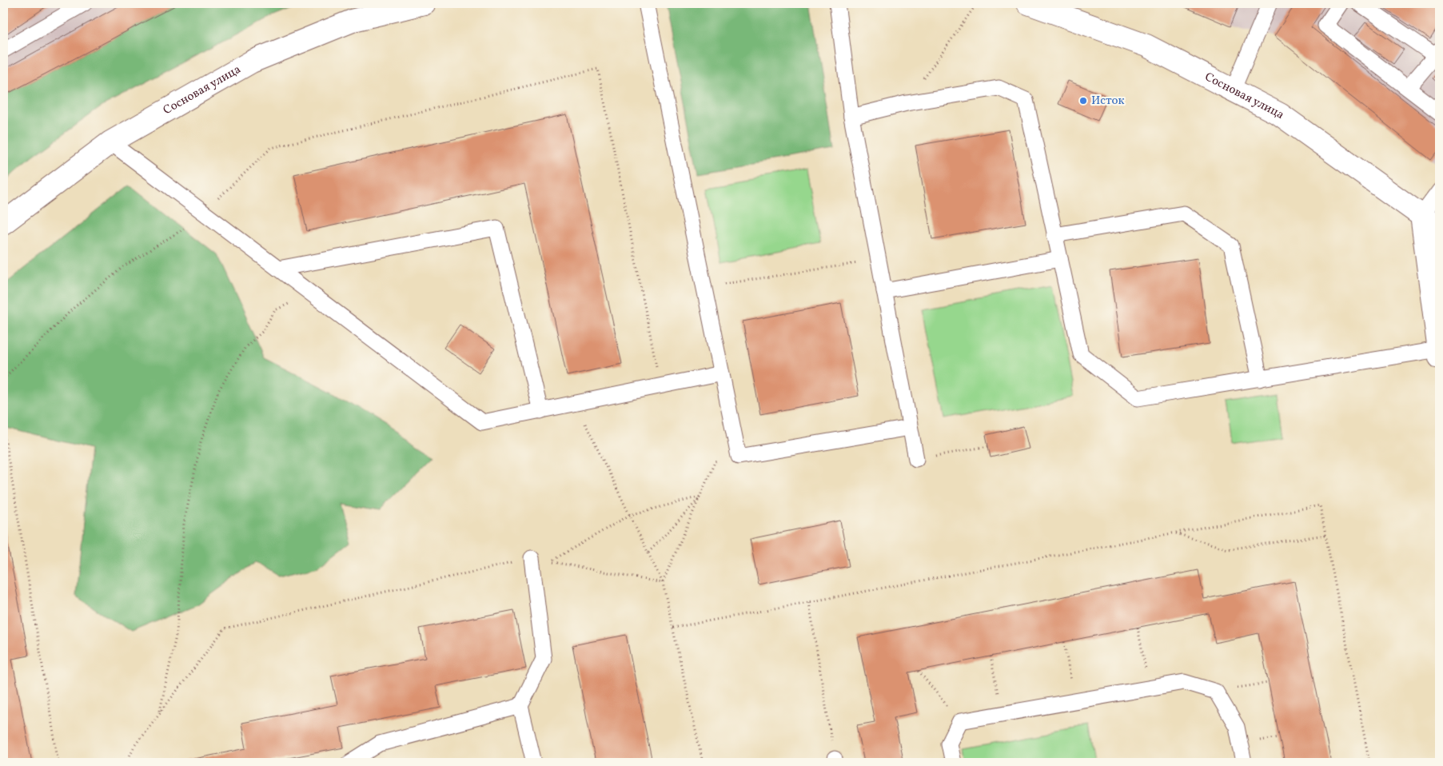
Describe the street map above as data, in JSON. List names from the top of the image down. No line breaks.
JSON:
{"streets":{"street":["Сосновая улица"]},"places":["Исток"]}
